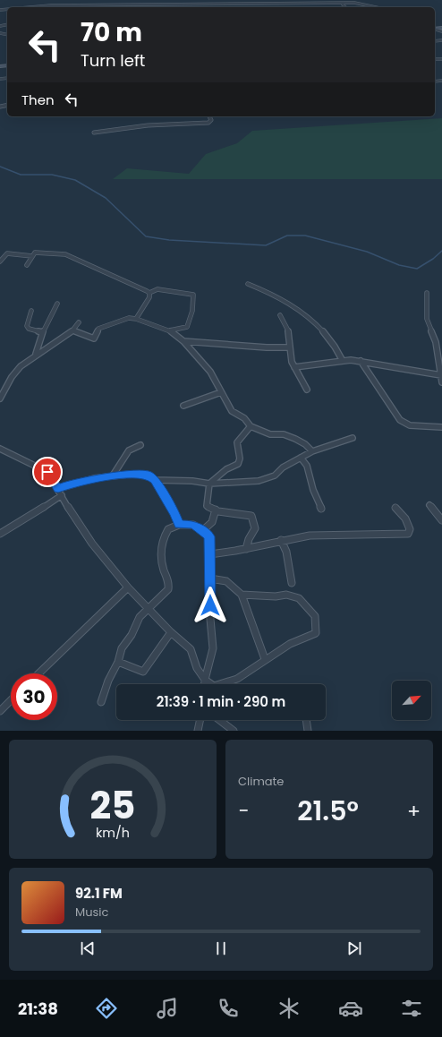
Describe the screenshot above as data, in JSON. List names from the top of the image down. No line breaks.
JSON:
{"north":"top right","page":{"turn":["70 m","Turn left"],"then":"Then","limit":"30","trip":"21:39 · 1 min · 290 m","tile":"Climate","heat":["−","21.5°","+"],"song":["92.1 FM","Music"],"tabs":"21:38","gauge":["25","km/h"]}}
